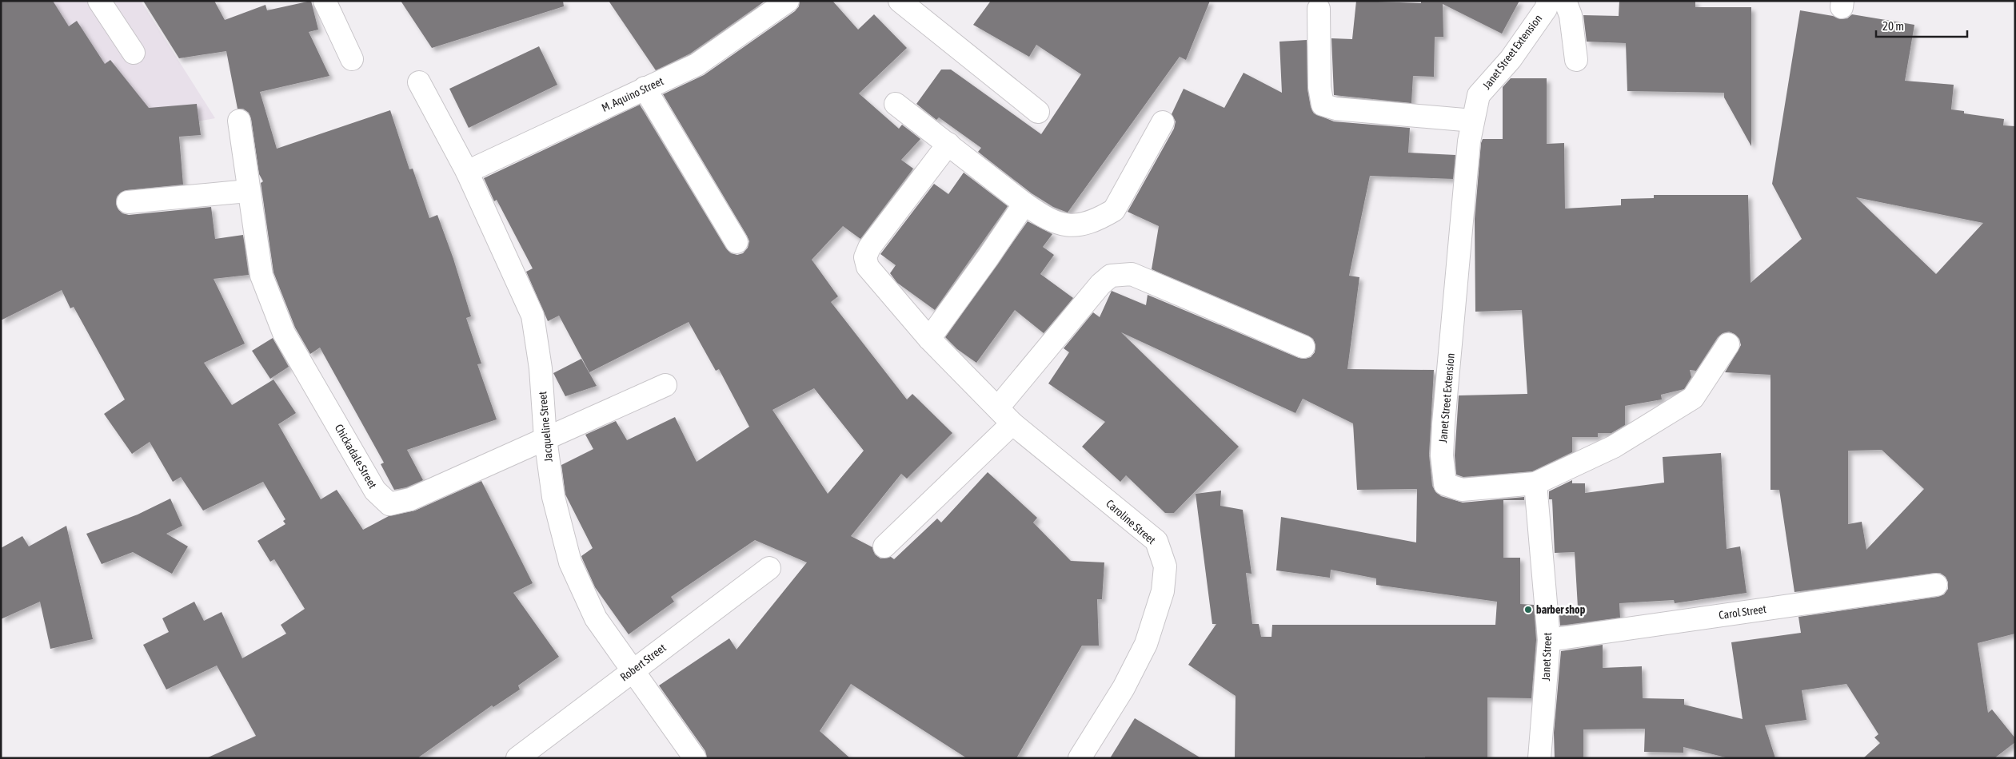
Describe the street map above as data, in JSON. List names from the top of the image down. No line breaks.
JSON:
{"streets":{"street":["Janet Street Extension","M. Aquino Street","Jacqueline Street","Chickadale Street","Caroline Street","Carol Street","Janet Street","Robert Street"]},"crossings":[["Janet Street Extension","Janet Street"],["M. Aquino Street","Jacqueline Street"],["Jacqueline Street","Chickadale Street"],["Jacqueline Street","Robert Street"],["Carol Street","Janet Street"]],"places":["barber shop"],"scale_bar":"20 m"}
